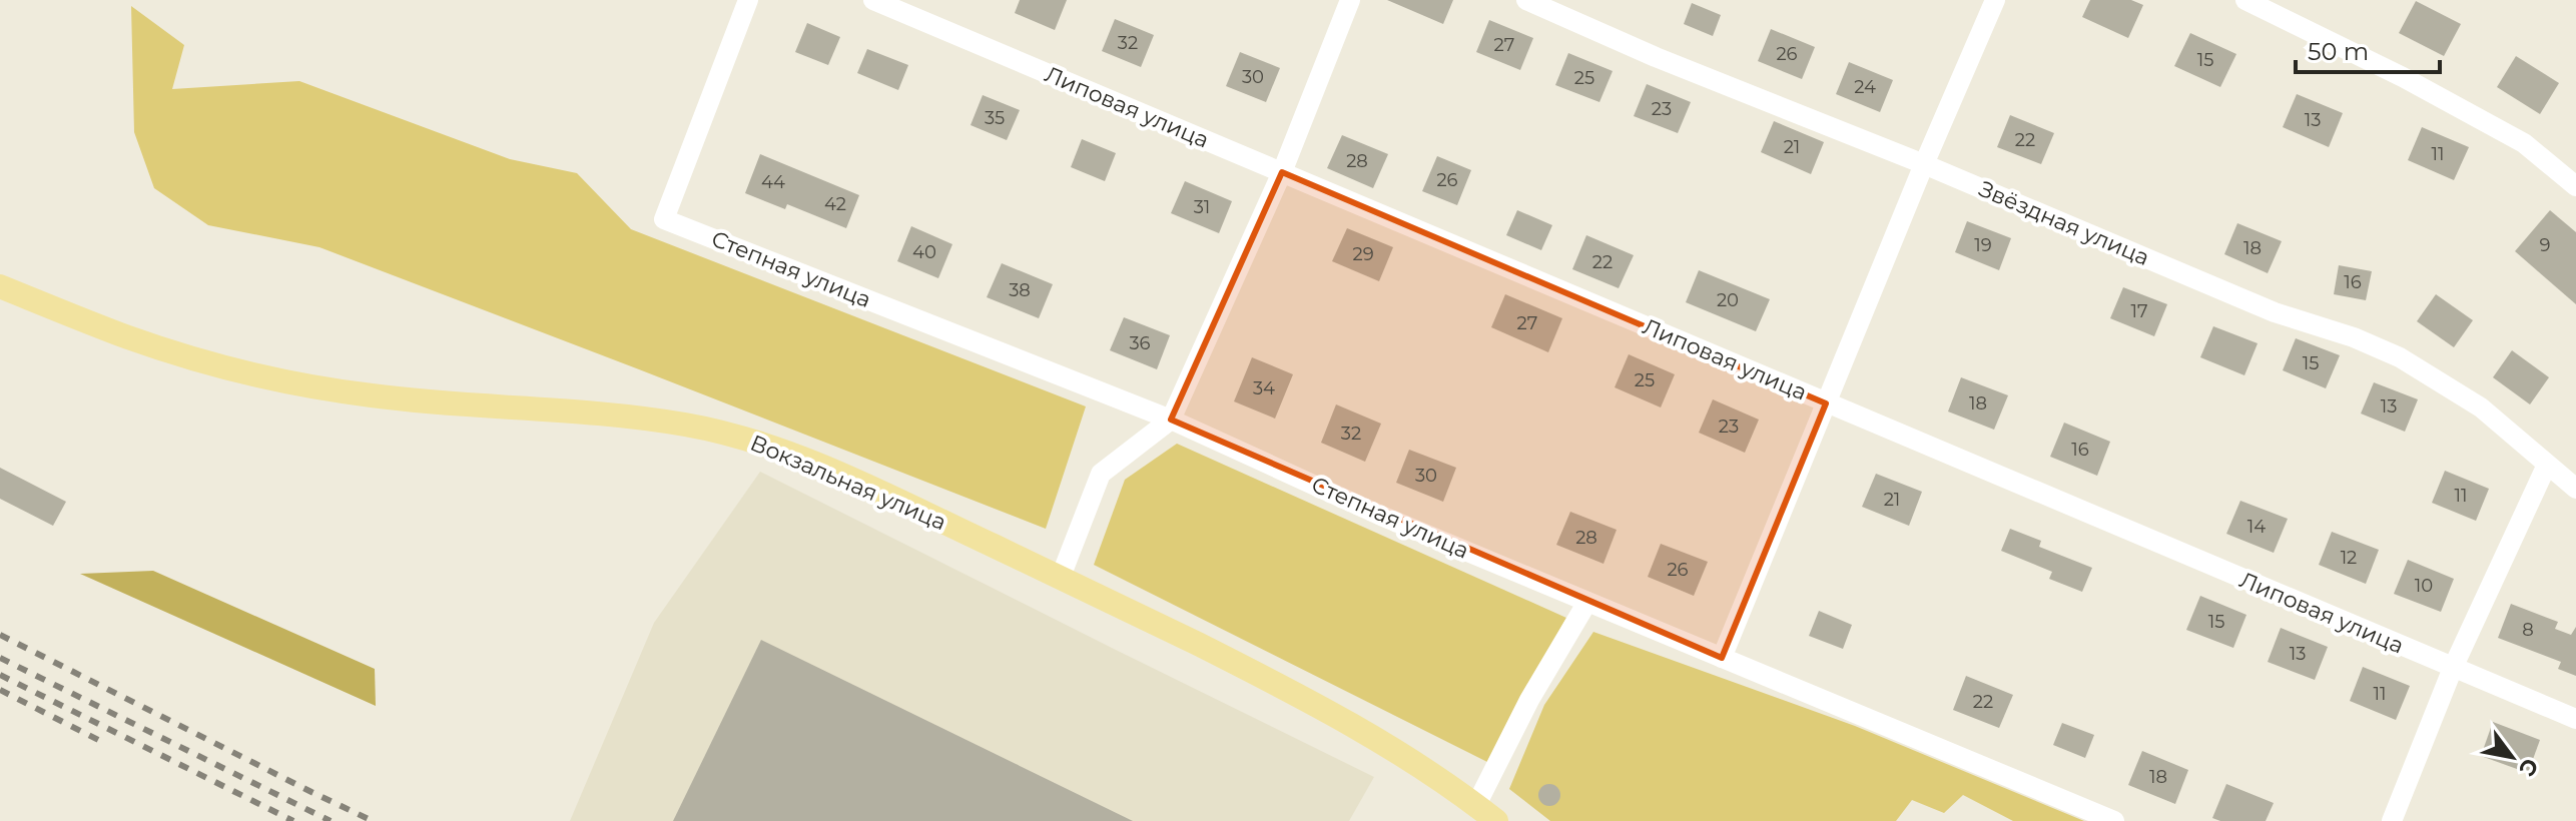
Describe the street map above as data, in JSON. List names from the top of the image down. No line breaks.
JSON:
{"streets":{"main road":["Вокзальная улица"],"street":["Липовая улица","Звёздная улица","Степная улица"]},"house_numbers":["32","27","26","15","30","25","24","23","35","13","22","21","11","28","26","44","42","31","19","9","18","40","29","22","16","38","20","17","27","36","15","25","34","18","13","23","32","16","30","11","21","14","28","12","26","10","15","8","13","11","22","18"],"scale_bar":"50 m","north":"bottom right"}
